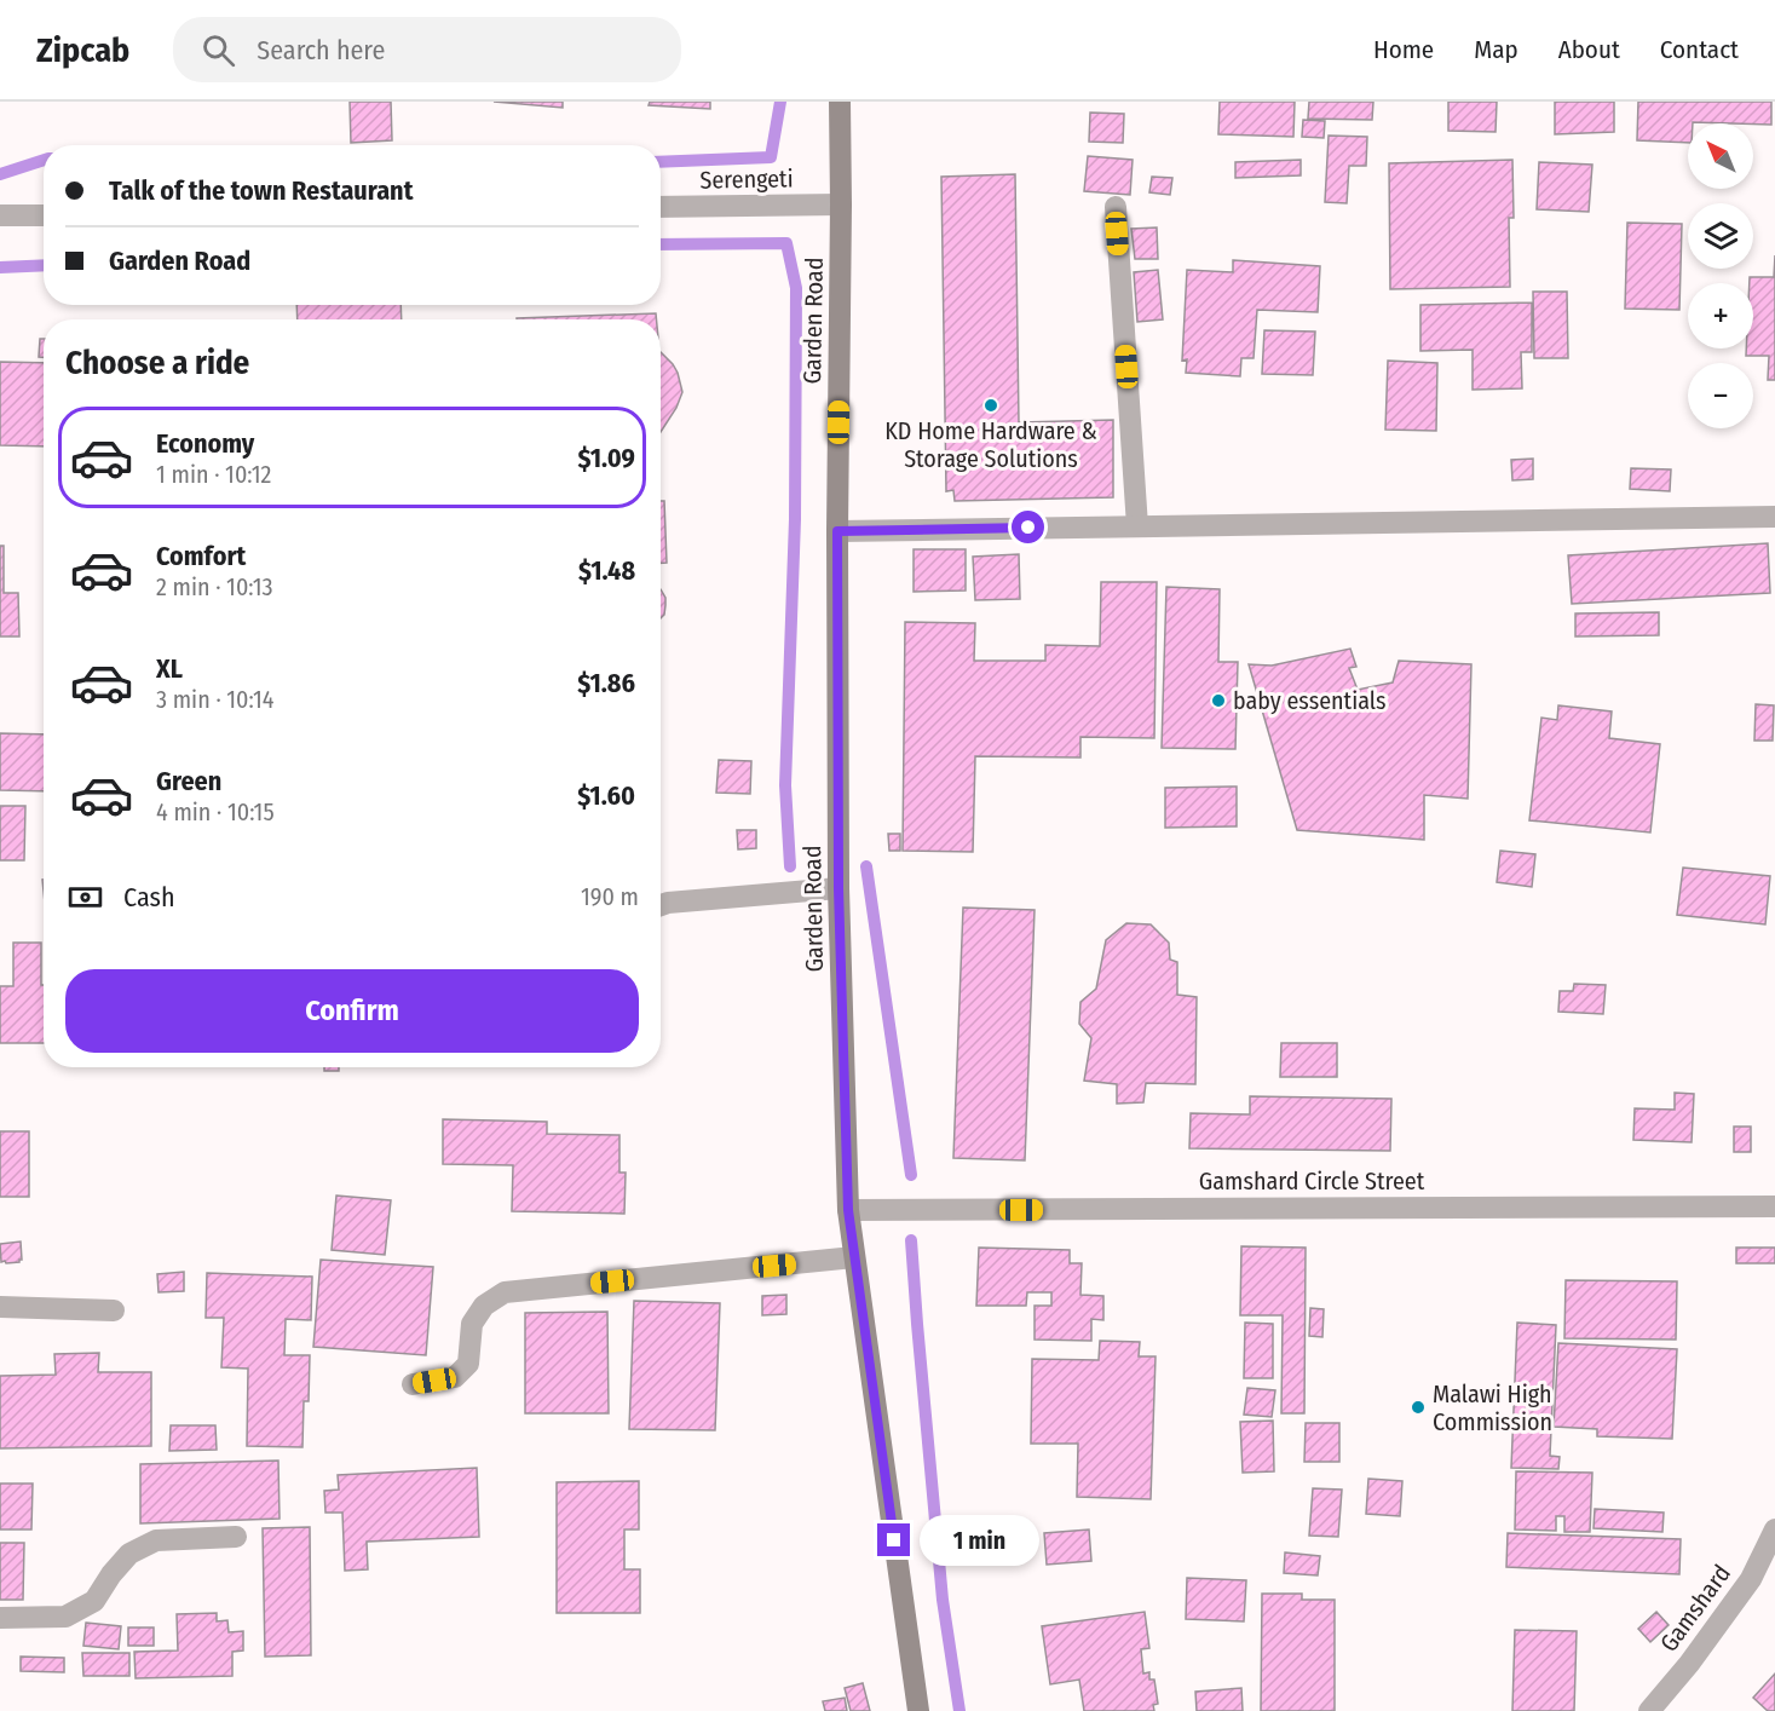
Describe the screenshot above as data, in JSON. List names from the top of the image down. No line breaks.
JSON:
{"streets":{"street":["Serengeti","Garden Road","Gamshard Circle Street","Gamshard"]},"crossings":[["Serengeti","Garden Road"],["Garden Road","Gamshard Circle Street"]],"places":["KD Home Hardware & Storage Solutions","baby essentials","Malawi High Commission"],"north":"top left","page":{"header":"Zipcab","search":"Search here","nav":["Home","Map","About","Contact"],"map_buttons":["+","−"],"banner":["Talk of the town Restaurant","Garden Road"],"heading":"Choose a ride","list":[{"name":"Economy","note":"1 min · 10:12","value":"$1.09"},{"name":"Comfort","note":"2 min · 10:13","value":"$1.48"},{"name":"XL","note":"3 min · 10:14","value":"$1.86"},{"name":"Green","note":"4 min · 10:15","value":"$1.60"}],"pay":["Cash","190 m"],"buttons":"Confirm","bubble":"1 min"}}
